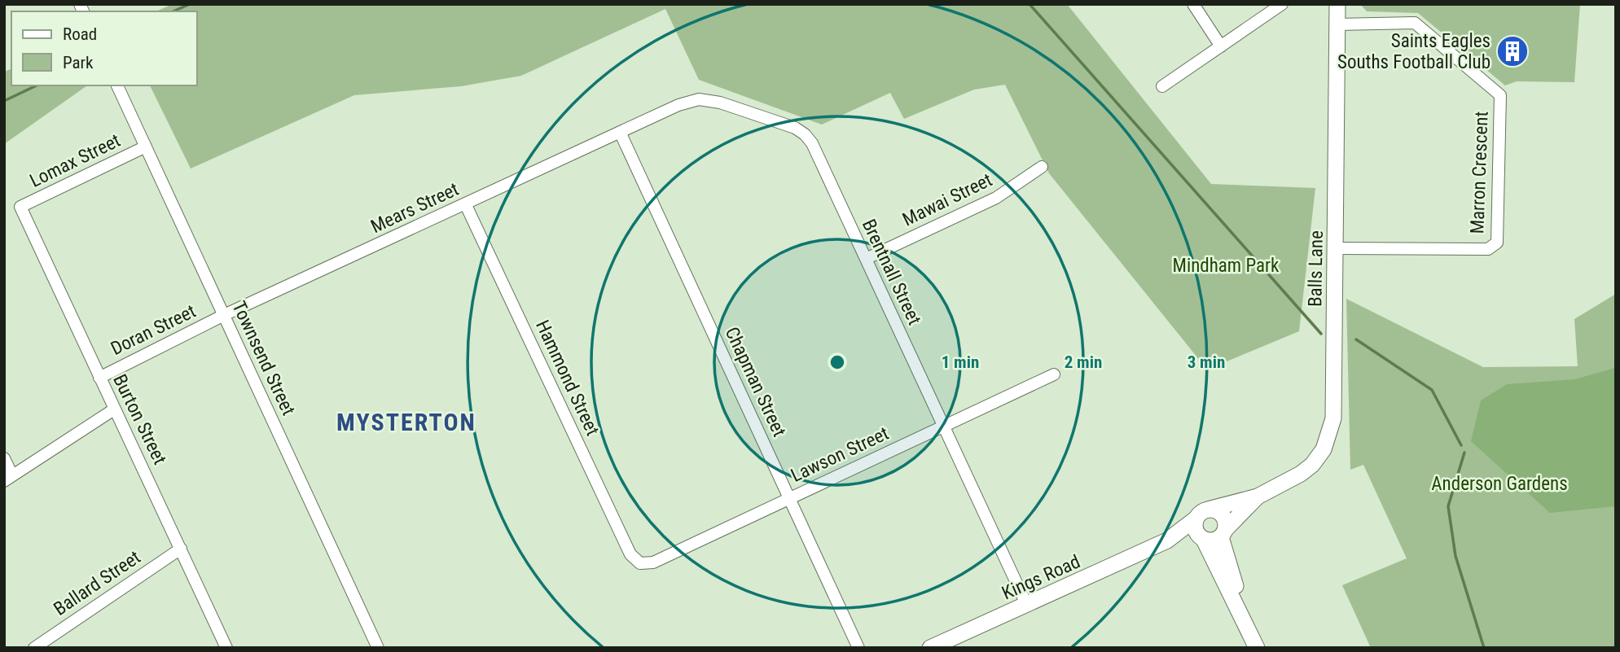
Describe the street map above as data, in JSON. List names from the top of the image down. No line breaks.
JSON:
{"streets":{"main road":["Balls Lane","Kings Road"],"street":["Lomax Street","Marron Crescent","Mawai Street","Mears Street","Brentnall Street","Doran Street","Townsend Street","Hammond Street","Chapman Street","Burton Street","Lawson Street","Ballard Street"]},"crossings":[["Lomax Street","Townsend Street"],["Lomax Street","Burton Street"],["Marron Crescent","Balls Lane"],["Mawai Street","Brentnall Street"],["Mears Street","Brentnall Street"],["Mears Street","Doran Street"],["Mears Street","Townsend Street"],["Mears Street","Hammond Street"],["Mears Street","Chapman Street"],["Balls Lane","Kings Road"],["Brentnall Street","Chapman Street"],["Brentnall Street","Lawson Street"],["Brentnall Street","Kings Road"],["Doran Street","Townsend Street"],["Doran Street","Burton Street"],["Hammond Street","Lawson Street"],["Chapman Street","Lawson Street"],["Burton Street","Ballard Street"]],"districts":["MYSTERTON"],"parks":["Mindham Park","Anderson Gardens"],"places":{"building":["Saints Eagles Souths Football Club"]},"legend":["Road","Park"],"rings":["1 min","2 min","3 min"]}
